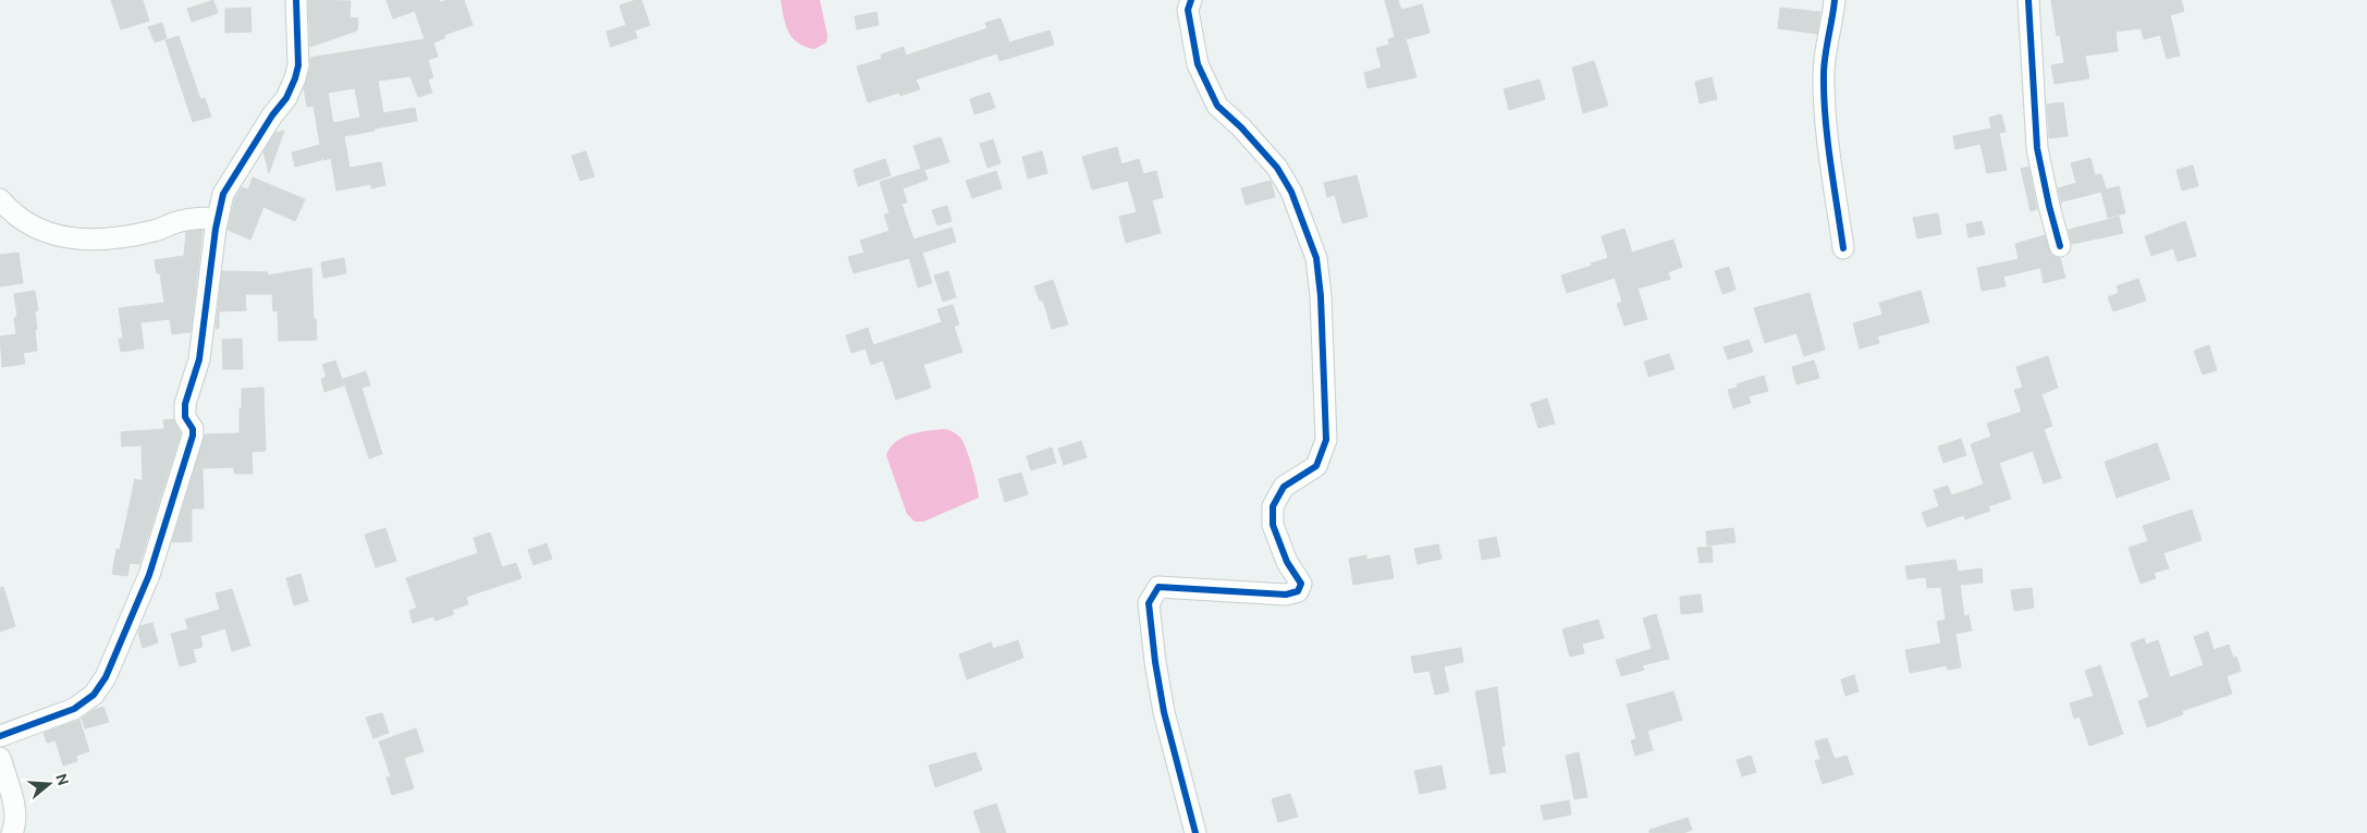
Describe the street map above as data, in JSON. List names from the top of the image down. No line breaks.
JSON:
{"north":"right"}
